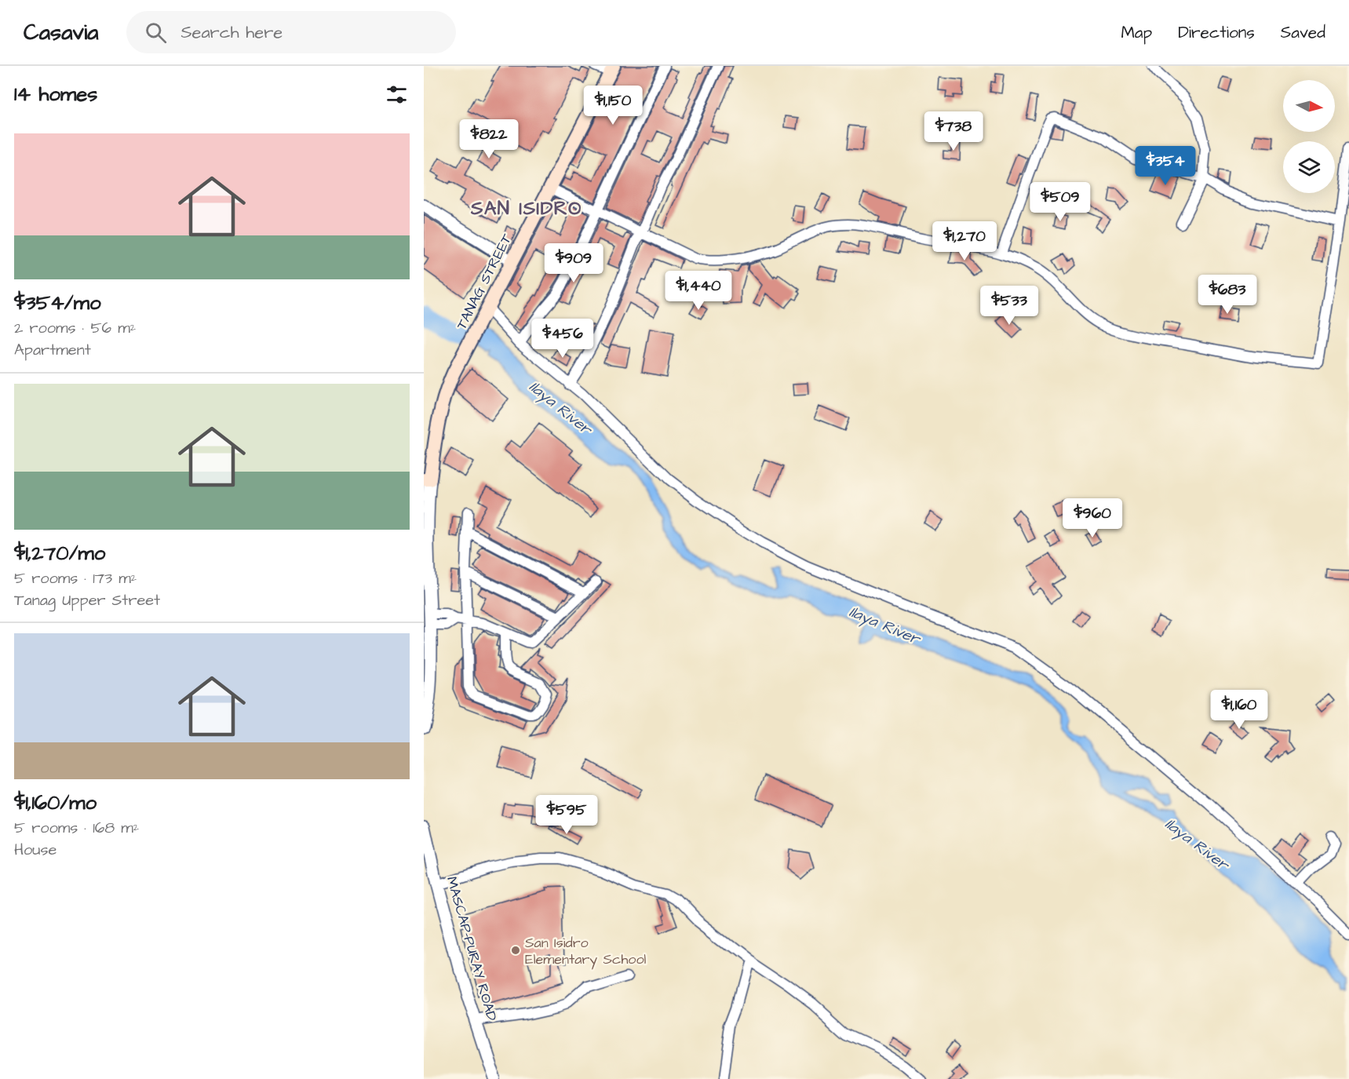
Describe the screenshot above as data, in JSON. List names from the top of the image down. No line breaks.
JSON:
{"streets":{"main road":["TANAG STREET"],"street":["MASCAP-PURAY ROAD"]},"districts":["SAN ISIDRO"],"water":["Ilaya River"],"places":["San Isidro Elementary School"],"north":"right","page":{"header":"Casavia","search":"Search here","nav":["Map","Directions","Saved"],"heading":"14 homes","price":["$1,150","$738","$822","$354","$509","$1,270","$909","$1,440","$683","$533","$456","$960","$1,160","$595"],"list":[{"name":"$354/mo","note":"2 rooms · 56 m² · Apartment"},{"name":"$1,270/mo","note":"5 rooms · 173 m² · Tanag Upper Street"},{"name":"$1,160/mo","note":"5 rooms · 168 m² · House"}]}}
